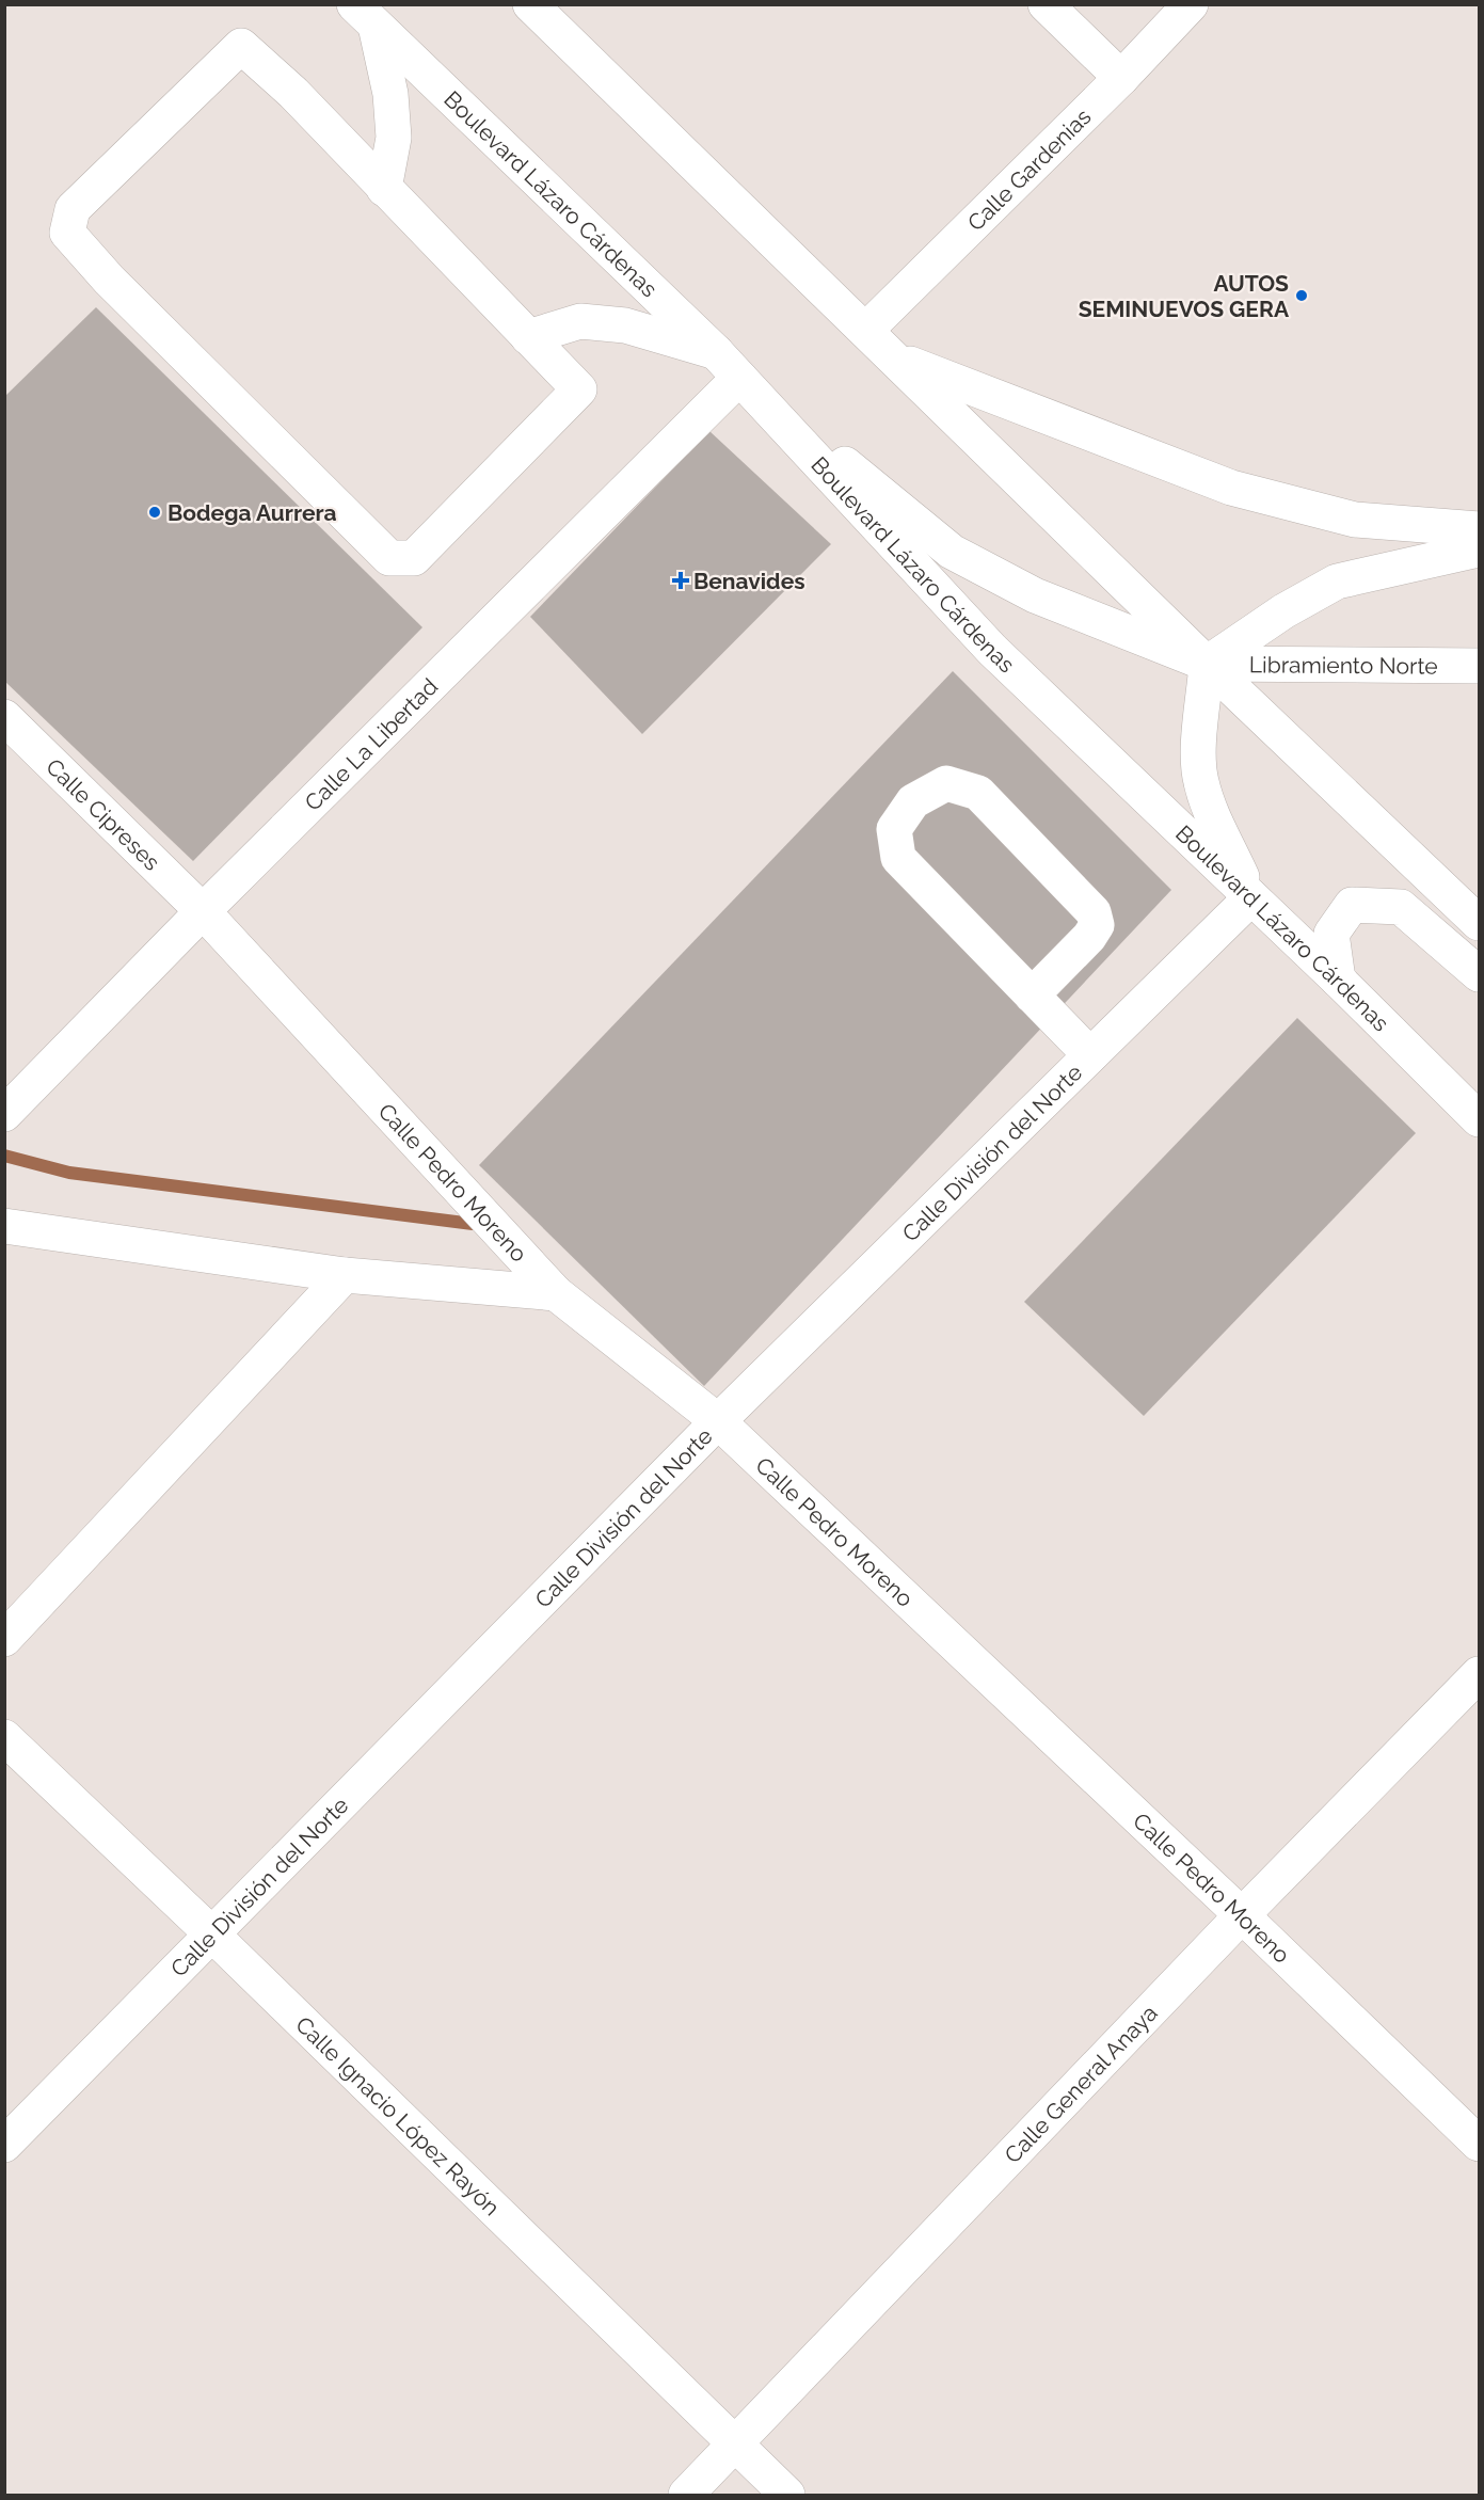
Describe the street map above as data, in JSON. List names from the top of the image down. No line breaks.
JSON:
{"streets":{"street":["Calle Gardenias","Boulevard Lázaro Cárdenas","Libramiento Norte","Calle La Libertad","Calle Cipreses","Calle División del Norte","Calle Pedro Moreno","Calle General Anaya","Calle Ignacio López Rayón"]},"crossings":[["Boulevard Lázaro Cárdenas","Calle La Libertad"],["Boulevard Lázaro Cárdenas","Calle División del Norte"],["Calle La Libertad","Calle Cipreses"],["Calle La Libertad","Calle Pedro Moreno"],["Calle Cipreses","Calle Pedro Moreno"],["Calle División del Norte","Calle Pedro Moreno"],["Calle División del Norte","Calle Ignacio López Rayón"],["Calle Pedro Moreno","Calle General Anaya"],["Calle General Anaya","Calle Ignacio López Rayón"]],"places":{"other":["AUTOS SEMINUEVOS GERA","Bodega Aurrera"],"health":["Benavides"]}}
